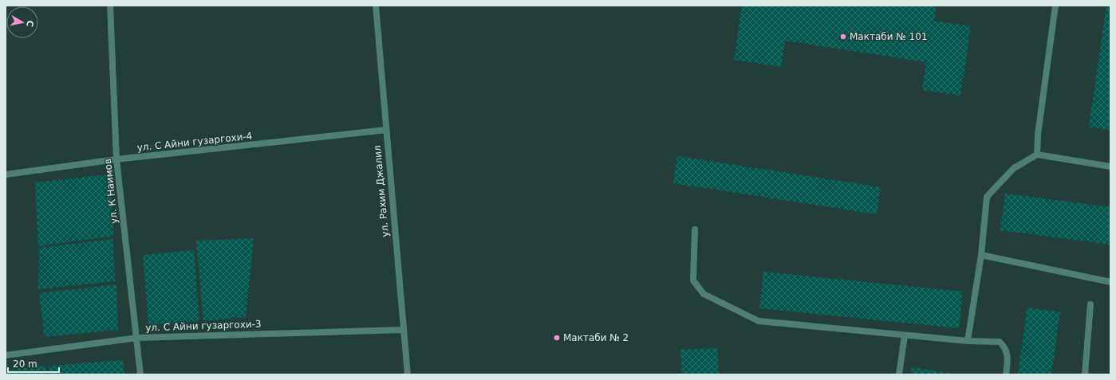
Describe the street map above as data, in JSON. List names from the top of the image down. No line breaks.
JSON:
{"streets":{"street":["ул. С Айни гузаргохи-4","ул. К Наимов","ул. Рахим Джалил","ул. С Айни гузаргохи-3"]},"crossings":[["ул. С Айни гузаргохи-4","ул. К Наимов"],["ул. С Айни гузаргохи-4","ул. Рахим Джалил"],["ул. К Наимов","ул. С Айни гузаргохи-3"],["ул. Рахим Джалил","ул. С Айни гузаргохи-3"]],"places":["Мактаби № 101","Мактаби № 2"],"scale_bar":"20 m","north":"right"}
